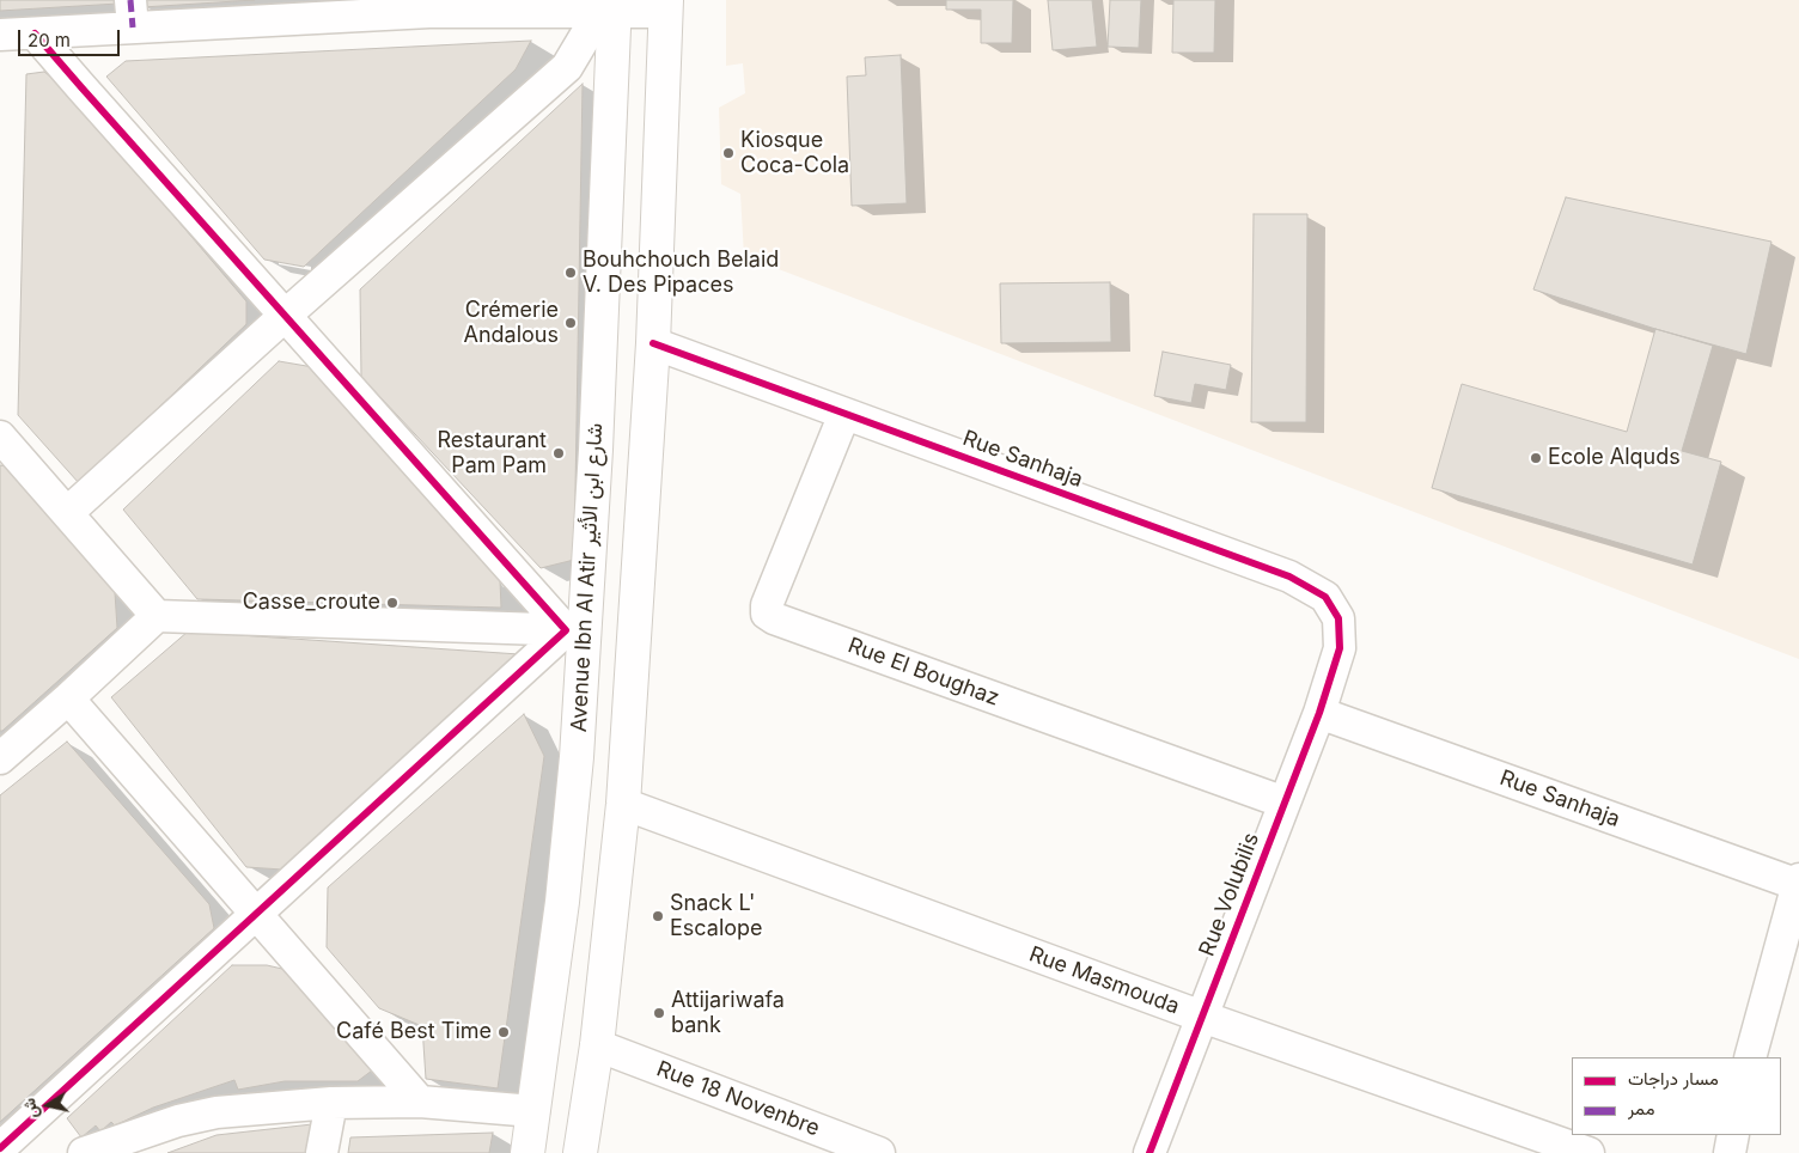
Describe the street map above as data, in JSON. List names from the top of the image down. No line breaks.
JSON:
{"streets":{"street":["Rue Sanhaja","Avenue Ibn Al Atir شارع ابن الأثير","Rue El Boughaz","Rue Volubilis","Rue Masmouda","Rue 18 Novenbre"]},"crossings":[["Rue Sanhaja","Rue El Boughaz"],["Rue Sanhaja","Rue Volubilis"],["Rue El Boughaz","Rue Volubilis"],["Rue Volubilis","Rue Masmouda"]],"places":["Kiosque Coca-Cola","Bouhchouch Belaid V. Des Pipaces","Crémerie Andalous","Restaurant Pam Pam","Ecole Alquds","Casse_croute","Snack L' Escalope","Attijariwafa bank","Café Best Time"],"legend":["مسار دراجات","ممر"],"scale_bar":"20 m","north":"left"}
